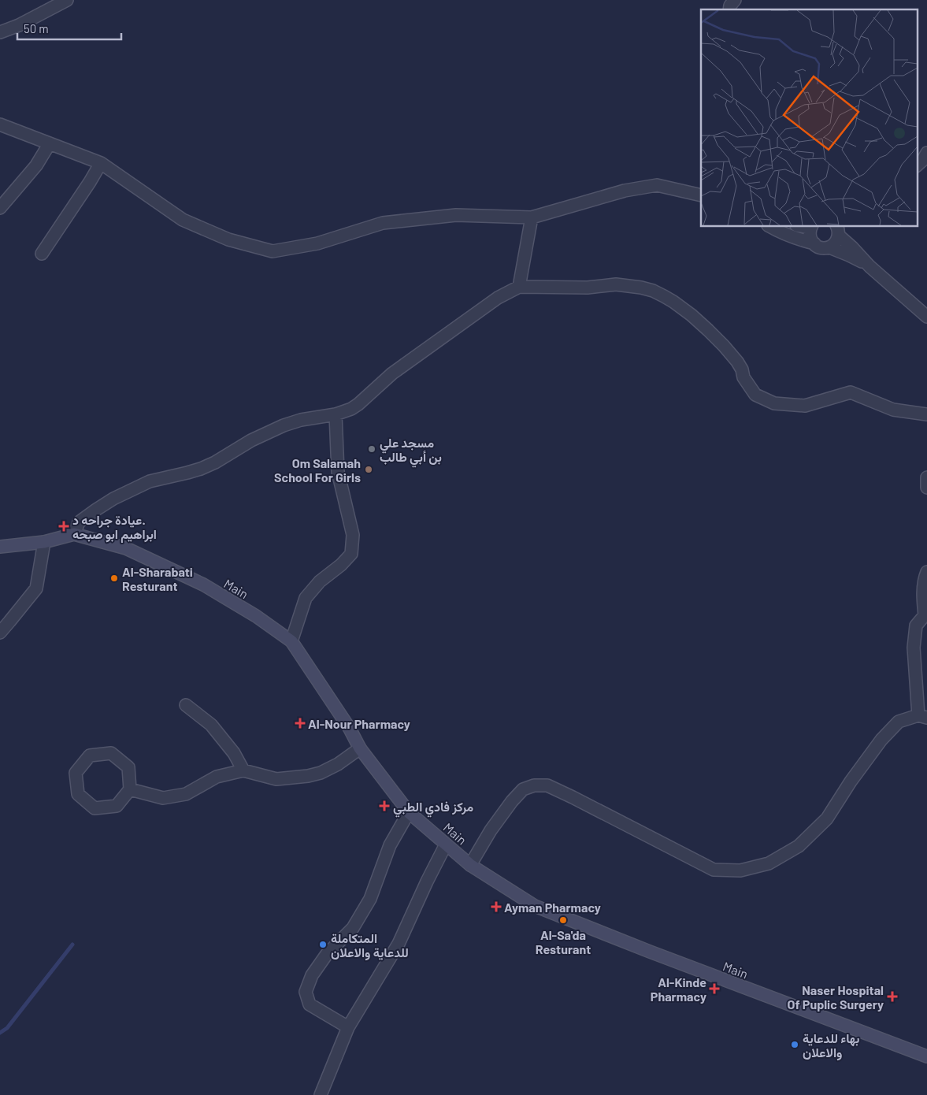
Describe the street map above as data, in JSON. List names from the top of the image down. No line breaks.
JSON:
{"streets":{"main road":["Main"]},"places":{"other":["مسجد علي بن أبي طالب","Om Salamah School For Girls","Al-Sharabati Resturant","Al-Sa'da Resturant","المتكاملة للدعاية والاعلان","بهاء للدعاية والاعلان"],"health":["عيادة جراحه د. ابراهيم ابو صبحه","Al-Nour Pharmacy","مركز فادي الطبي","Ayman Pharmacy","Al-Kinde Pharmacy","Naser Hospital Of Puplic Surgery"]},"scale_bar":"50 m"}
